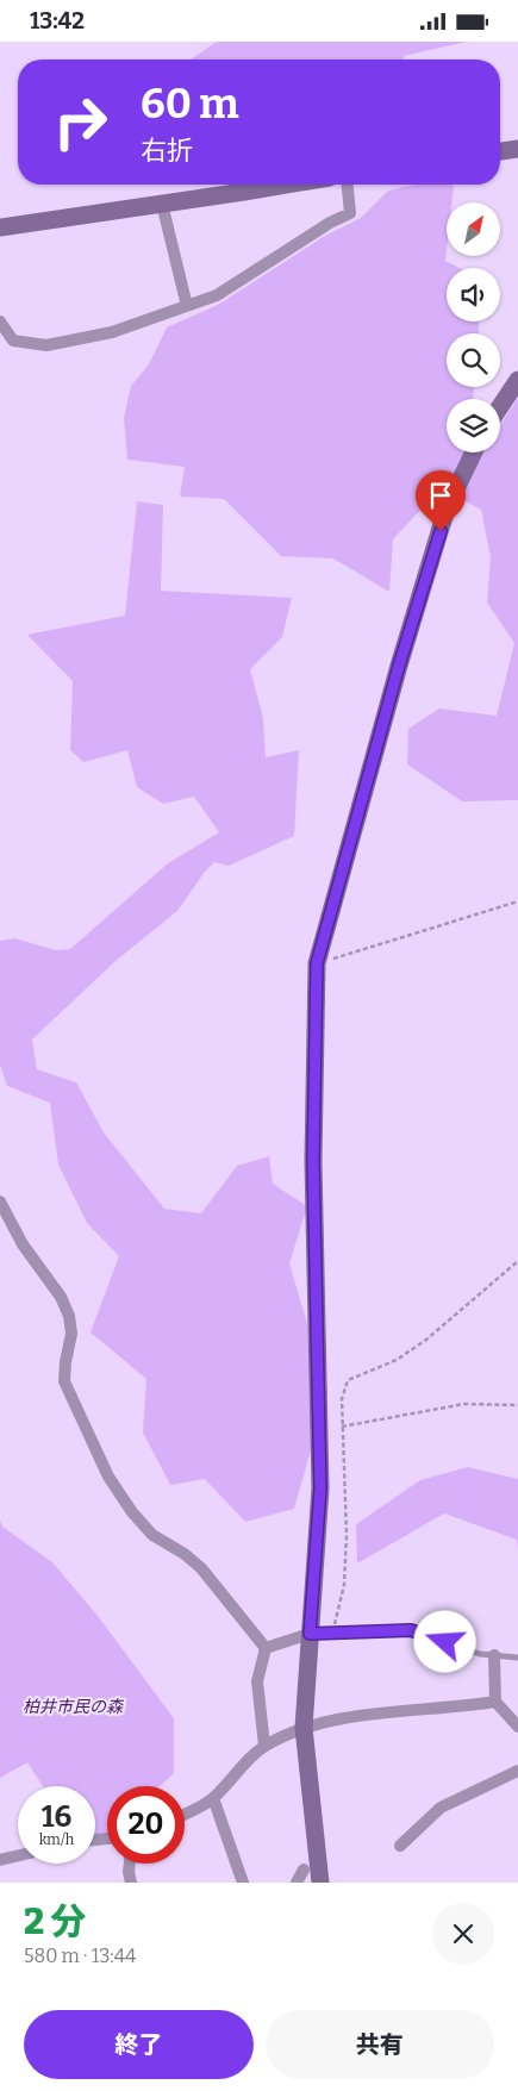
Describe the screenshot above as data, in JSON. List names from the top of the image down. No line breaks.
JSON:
{"parks":["柏井市民の森"],"north":"top right","page":{"status":"13:42","turn":["60 m","右折"],"speed":"16 km/h","limit":"20","heading":["2 分","580 m · 13:44"],"buttons":["終了","共有"]}}
